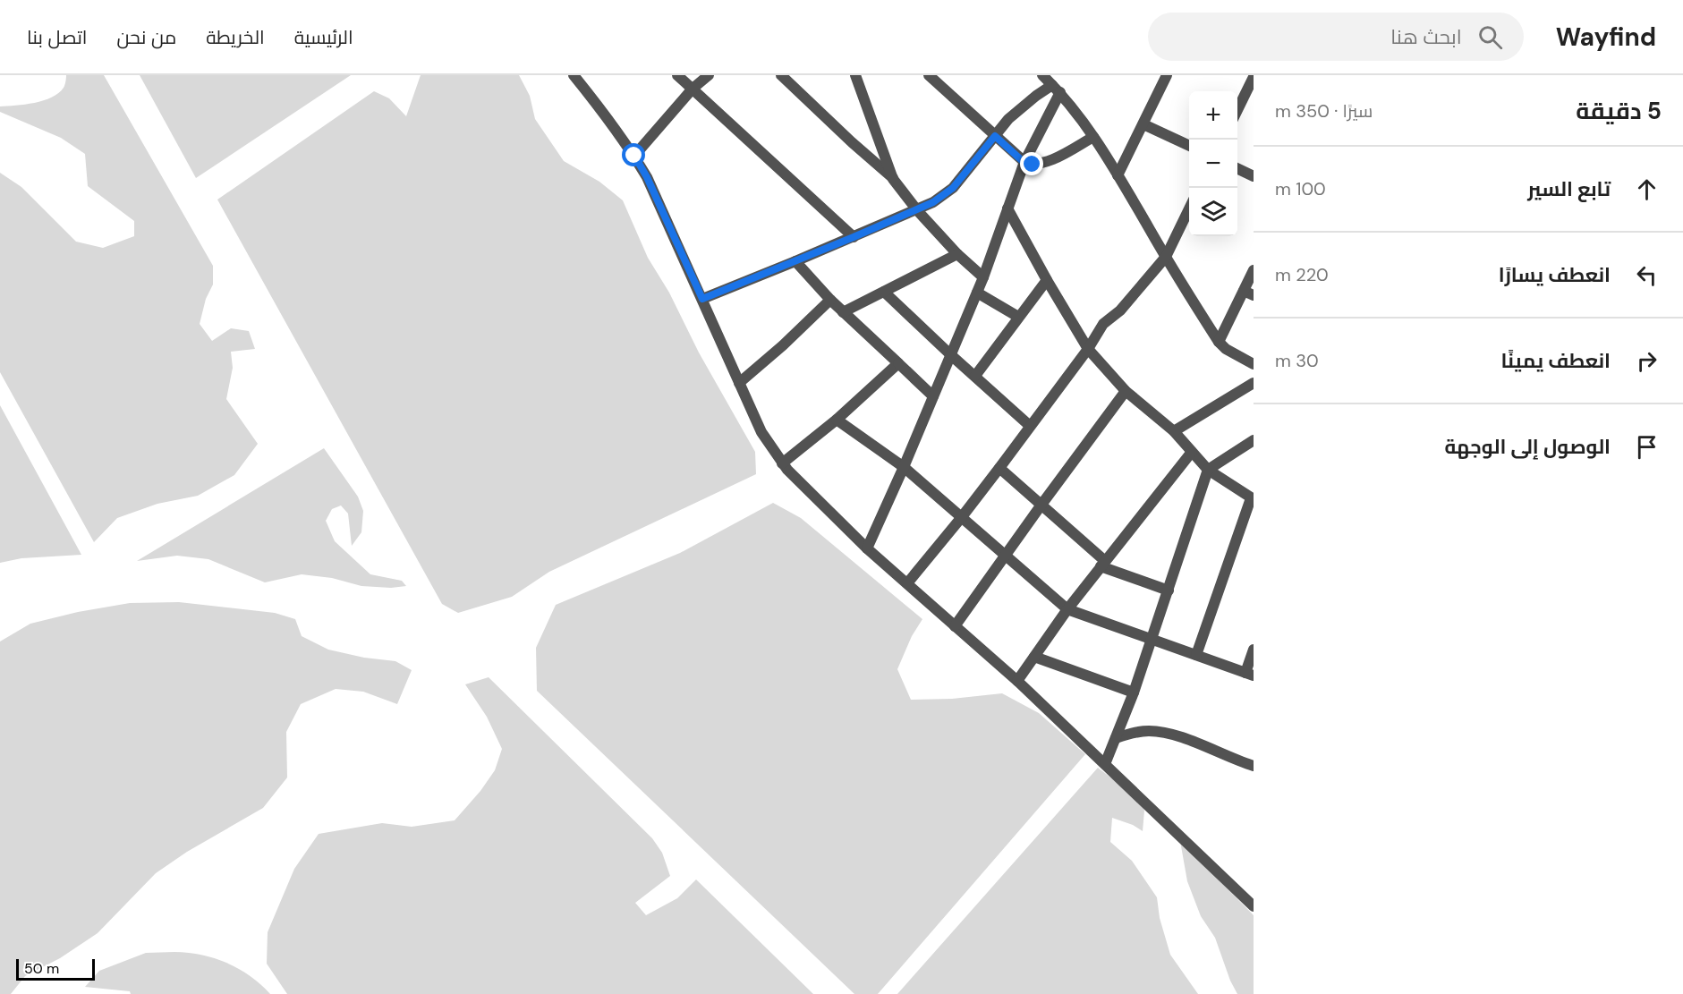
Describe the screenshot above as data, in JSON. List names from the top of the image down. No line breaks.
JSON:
{"scale_bar":"50 m","page":{"header":"Wayfind","search":"ابحث هنا","nav":["الرئيسية","الخريطة","من نحن","اتصل بنا"],"heading":["5 دقيقة","سيرًا · 350 m"],"map_buttons":["+","−"],"list":[["تابع السير","100 m"],["انعطف يسارًا","220 m"],["انعطف يمينًا","30 m"],"الوصول إلى الوجهة"],"scale":"50 m"}}
